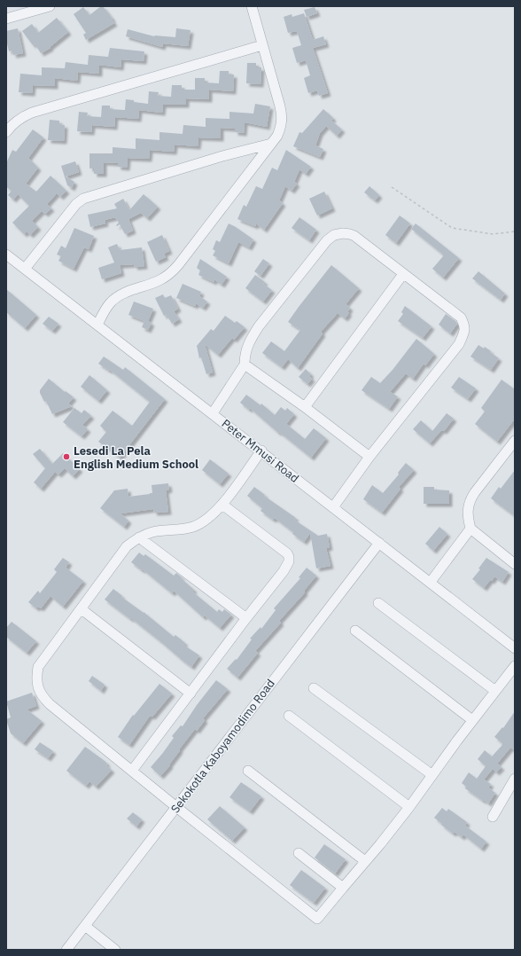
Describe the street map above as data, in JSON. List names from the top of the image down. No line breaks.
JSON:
{"streets":{"street":["Peter Mmusi Road","Sekokotla Kaboyamodimo Road"]},"crossings":[["Peter Mmusi Road","Sekokotla Kaboyamodimo Road"]],"places":["Lesedi La Pela English Medium School"]}
